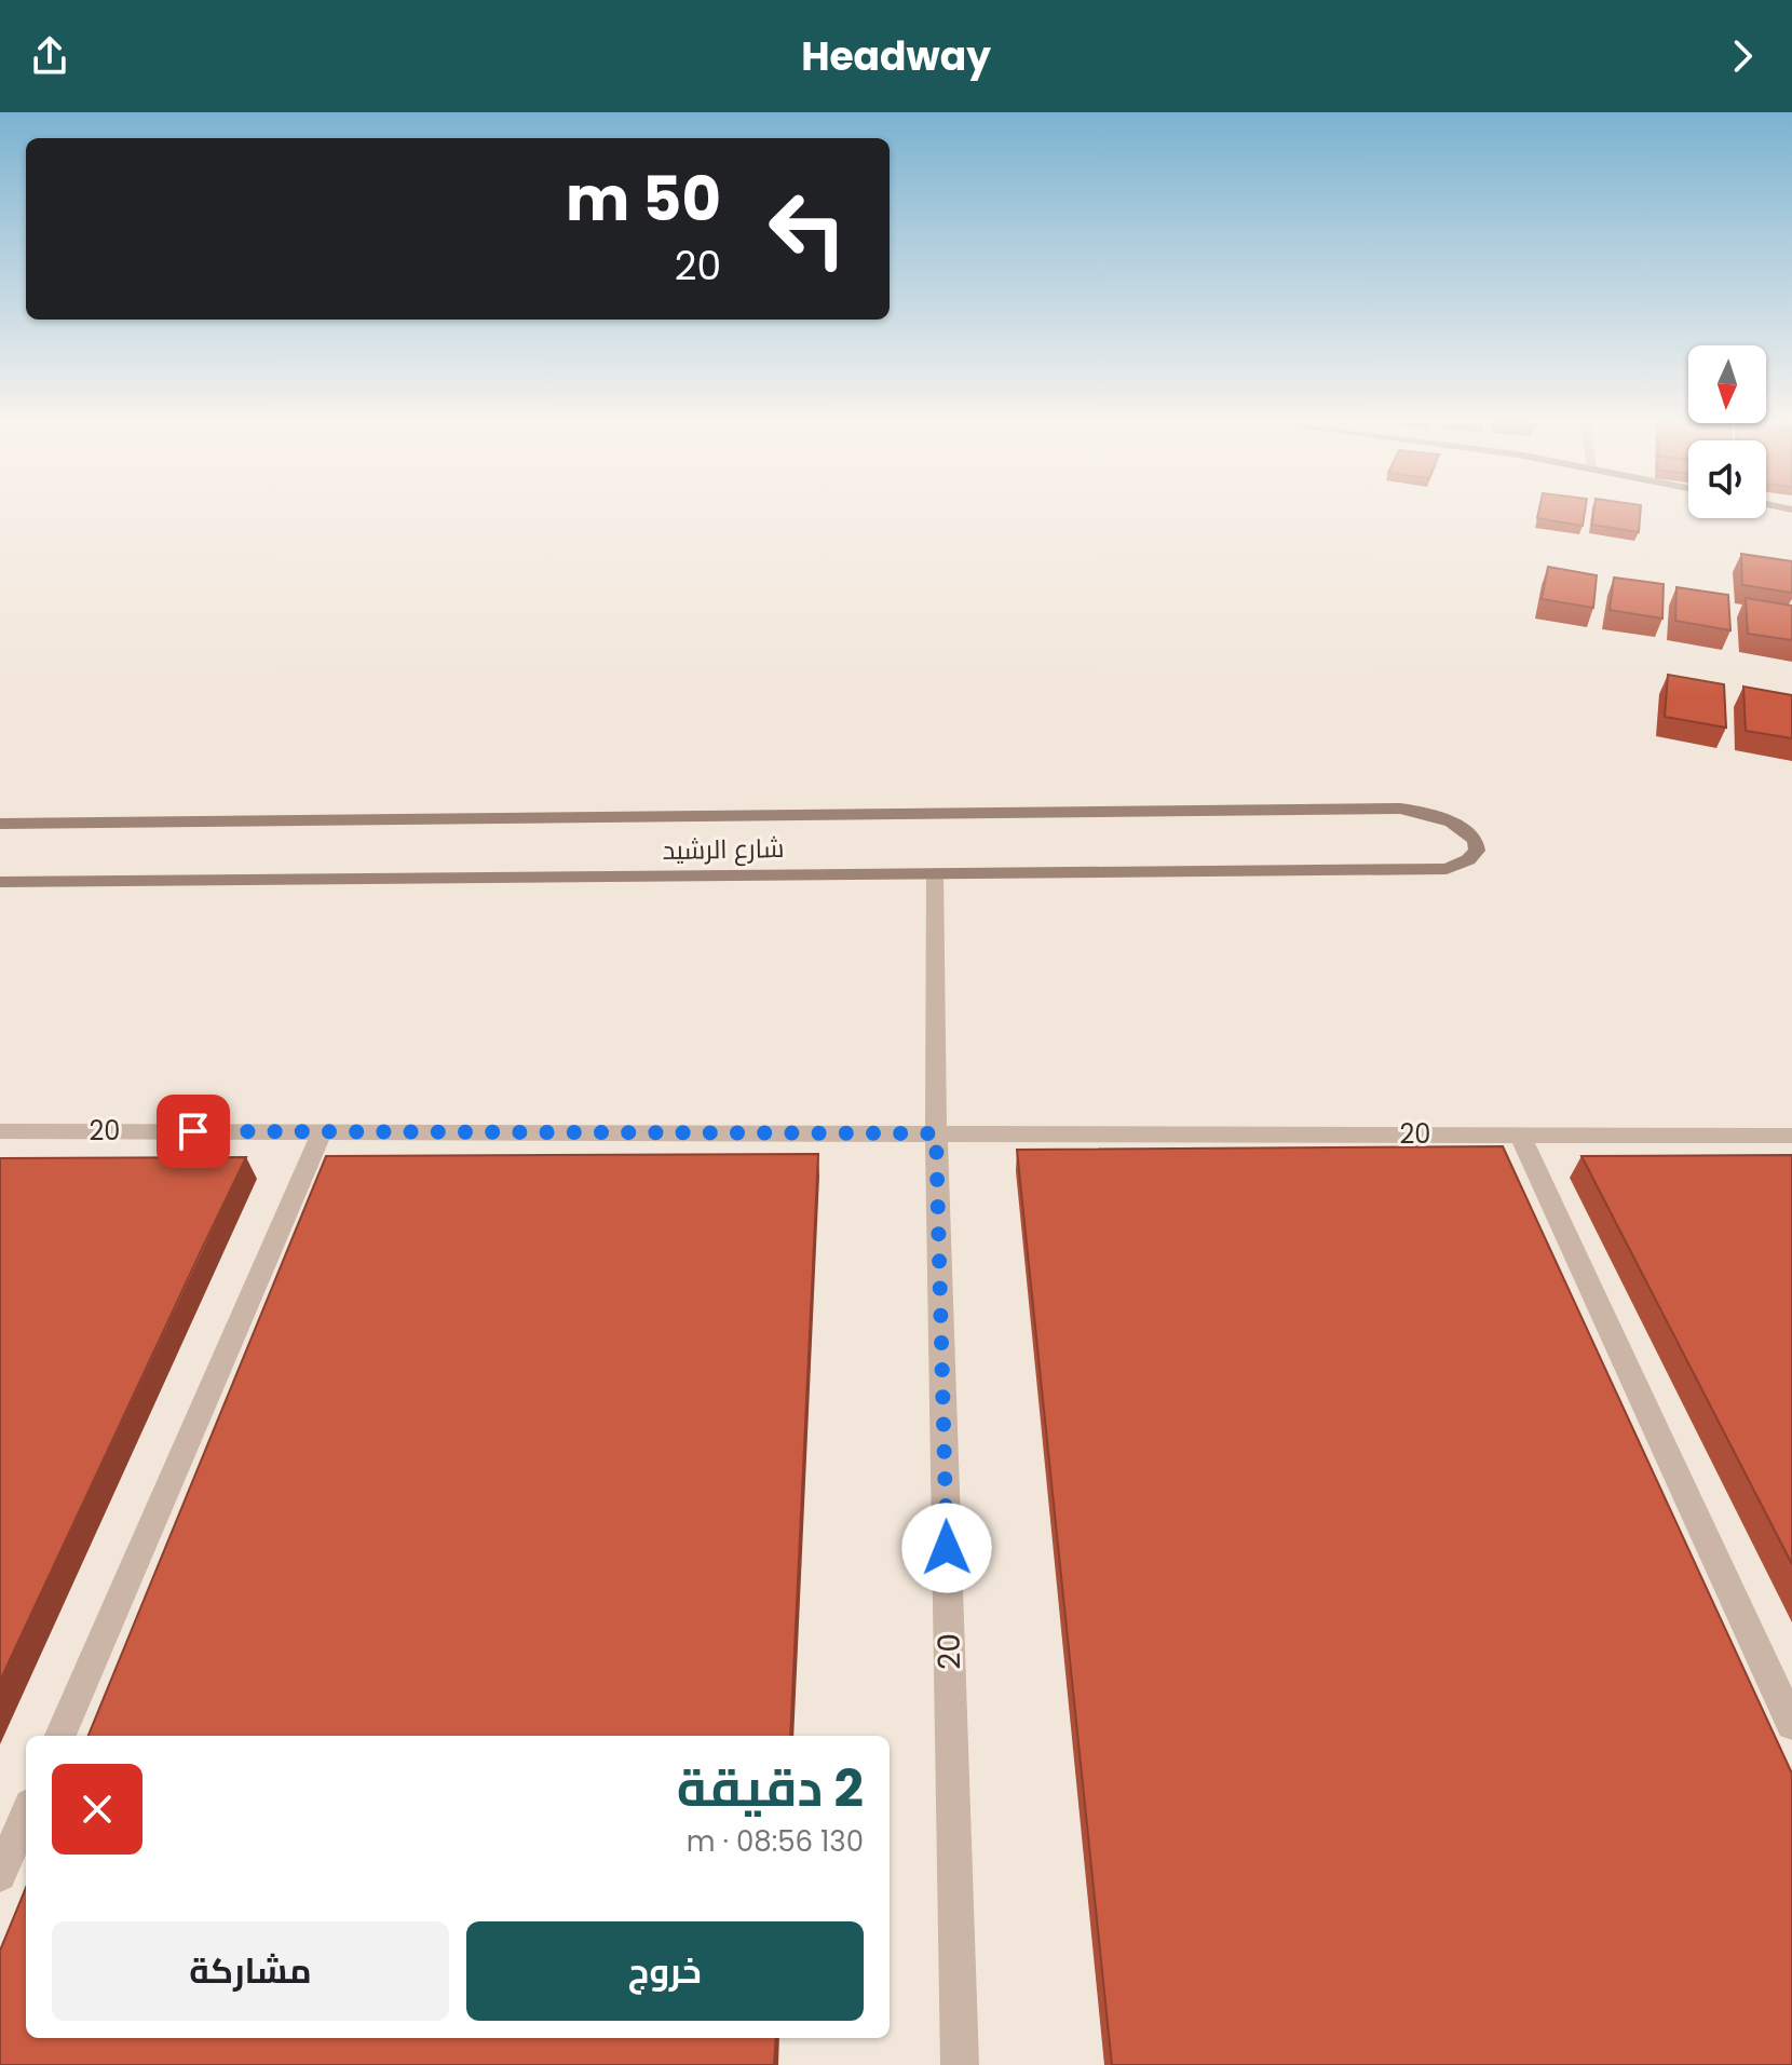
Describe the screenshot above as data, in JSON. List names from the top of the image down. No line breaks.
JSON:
{"streets":{"street":["شارع الرشيد","20"]},"north":"bottom","page":{"header":"Headway","turn":["50 m","20"],"heading":["2 دقيقة","130 m · 08:56"],"buttons":["خروج","مشاركة"]}}
